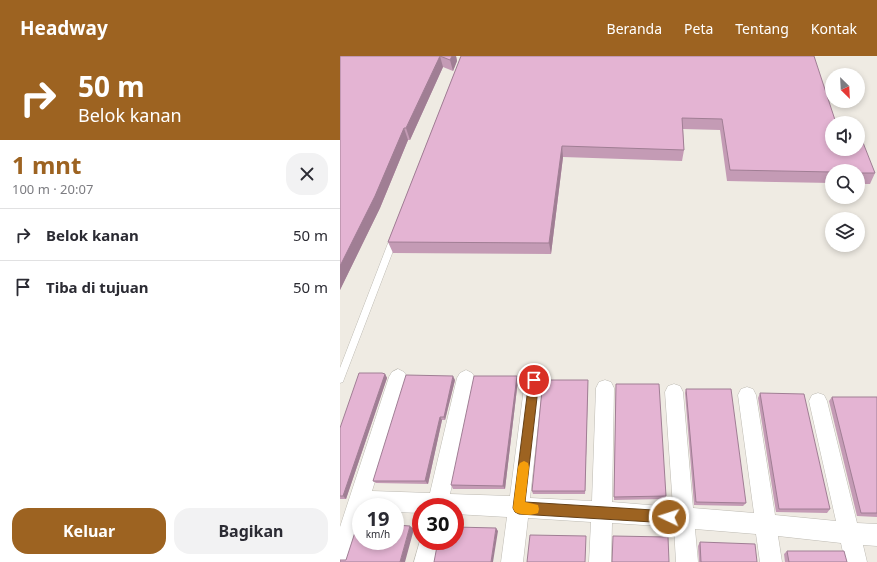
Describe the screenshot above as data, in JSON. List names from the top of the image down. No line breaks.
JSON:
{"north":"bottom right","page":{"header":"Headway","nav":["Beranda","Peta","Tentang","Kontak"],"turn":["50 m","Belok kanan"],"heading":["1 mnt","100 m · 20:07"],"list":[{"name":"Belok kanan","value":"50 m"},{"name":"Tiba di tujuan","value":"50 m"}],"speed":"19 km/h","limit":"30","buttons":["Keluar","Bagikan"]}}
